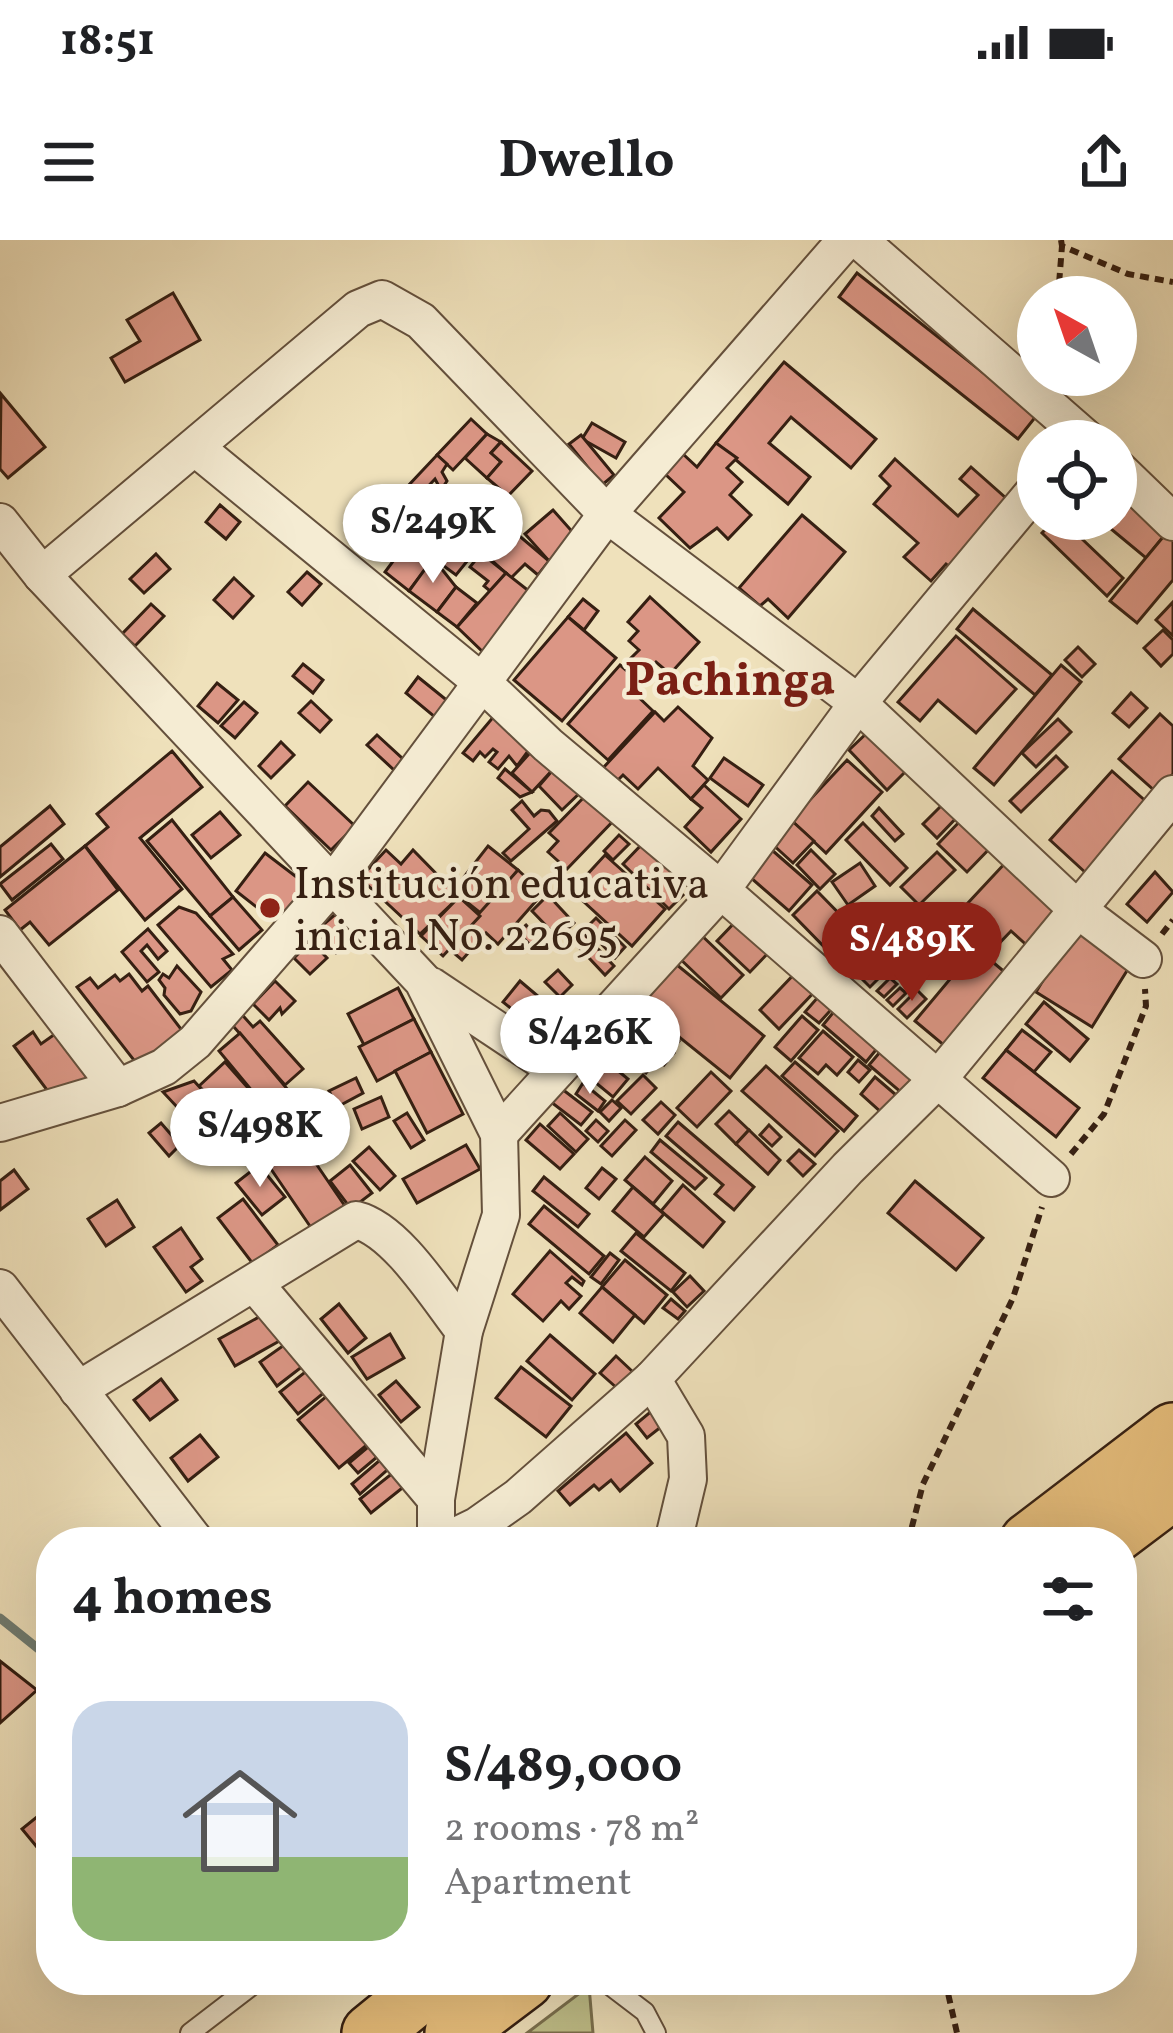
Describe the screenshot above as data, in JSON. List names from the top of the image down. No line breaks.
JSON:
{"districts":["Pachinga"],"places":["Institución educativa inicial No. 22695"],"north":"top left","page":{"status":"18:51","header":"Dwello","price":["S/249K","S/489K","S/426K","S/498K"],"heading":"4 homes","list":[{"name":"S/489,000","note":"2 rooms · 78 m² · Apartment"}]}}
